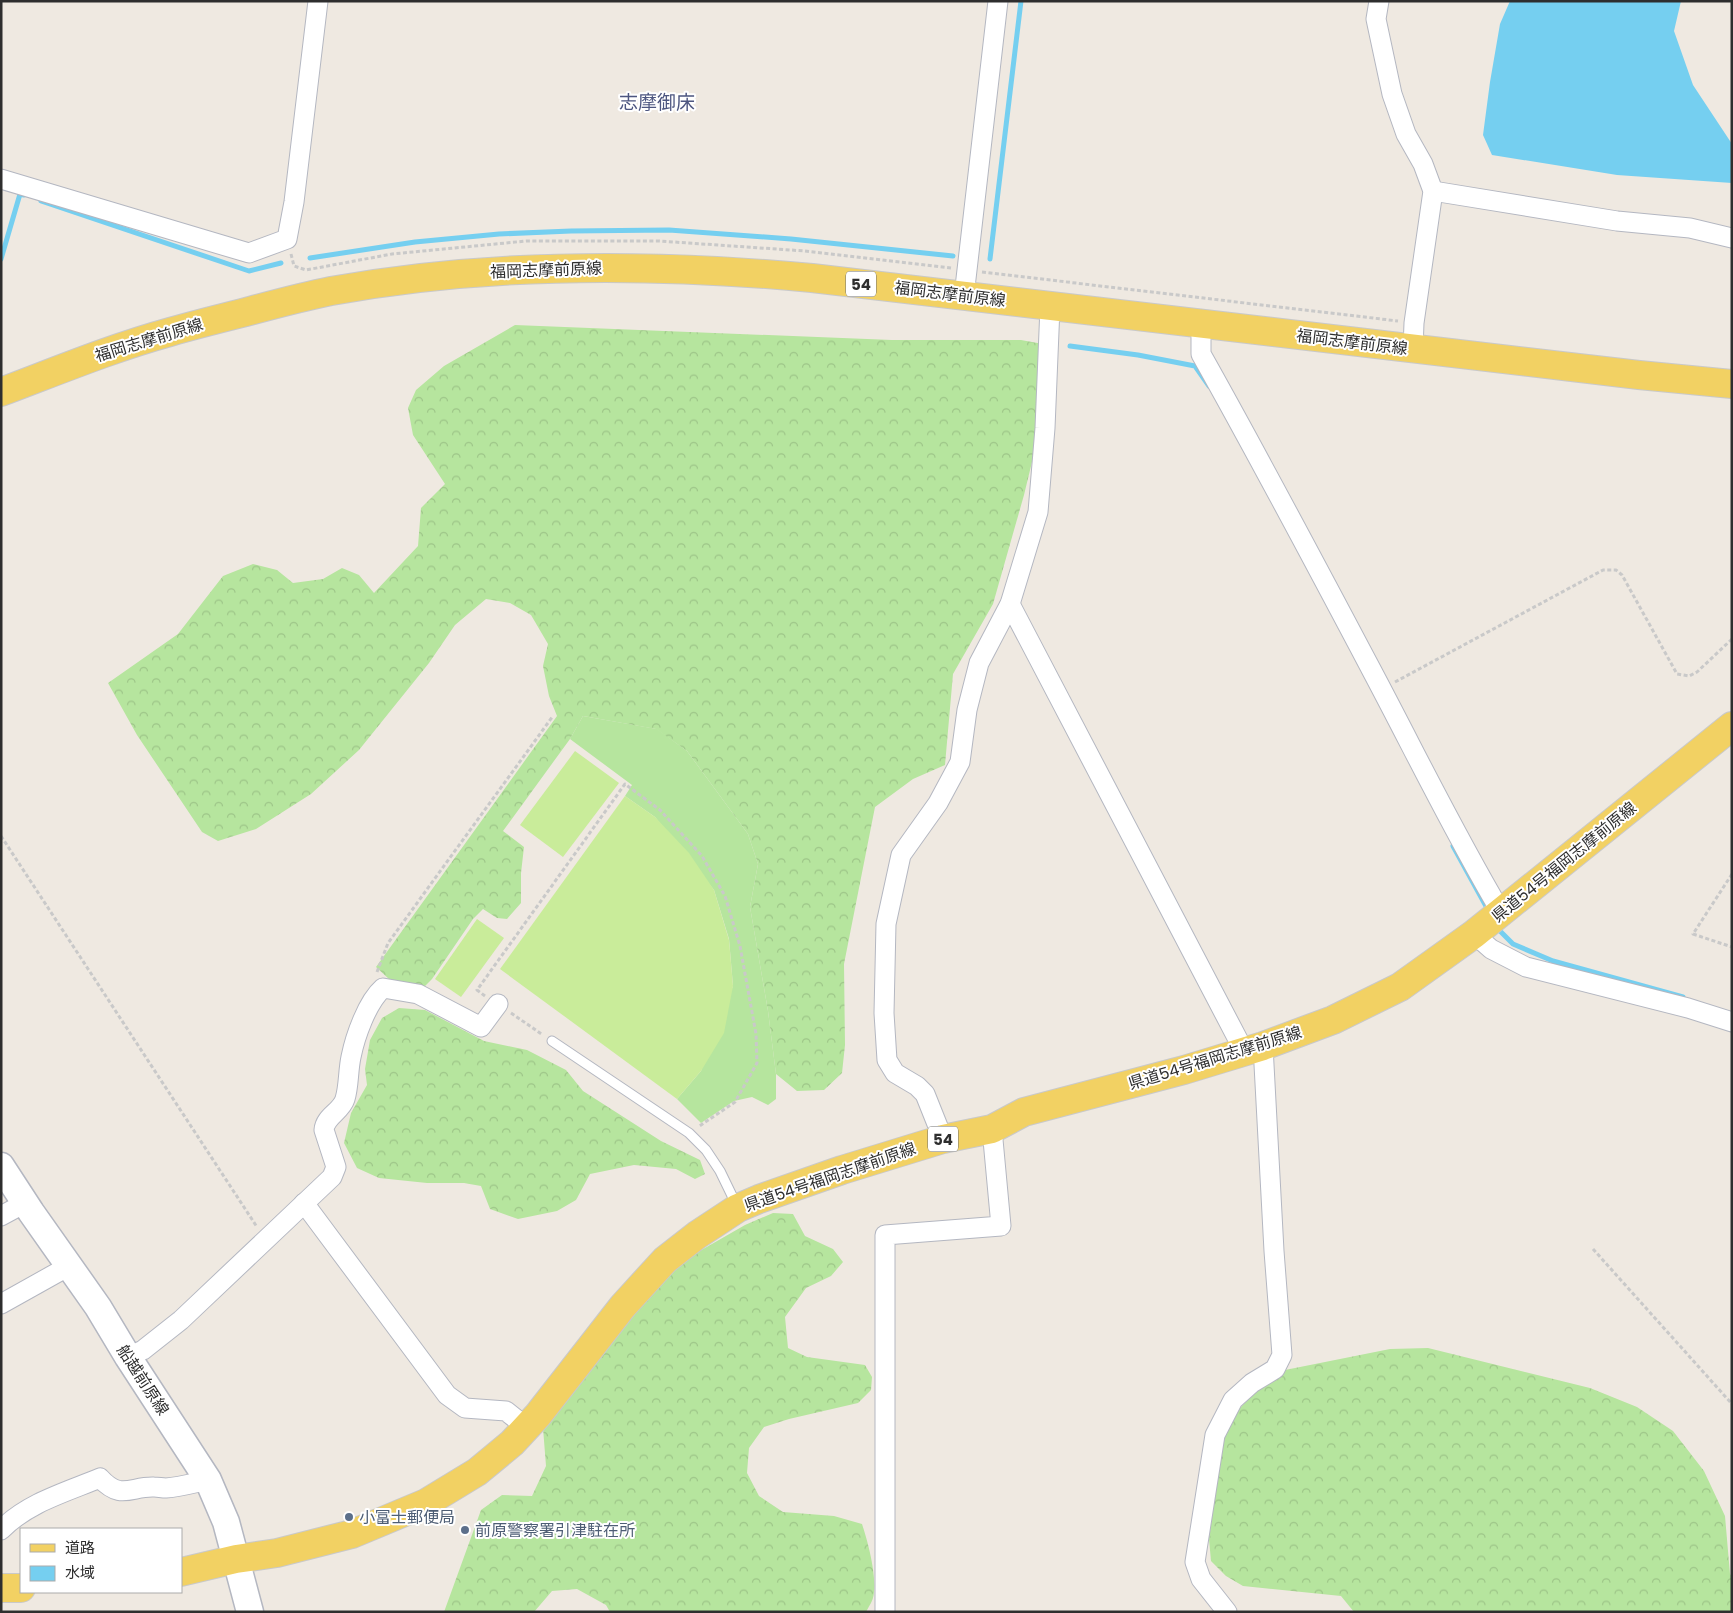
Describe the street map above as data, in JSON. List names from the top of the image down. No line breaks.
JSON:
{"streets":{"main road":["福岡志摩前原線","54","県道54号福岡志摩前原線","船越前原線"]},"crossings":[["県道54号福岡志摩前原線","船越前原線"]],"districts":["志摩御床"],"places":["小富士郵便局","前原警察署引津駐在所"],"legend":["道路","水域"]}
